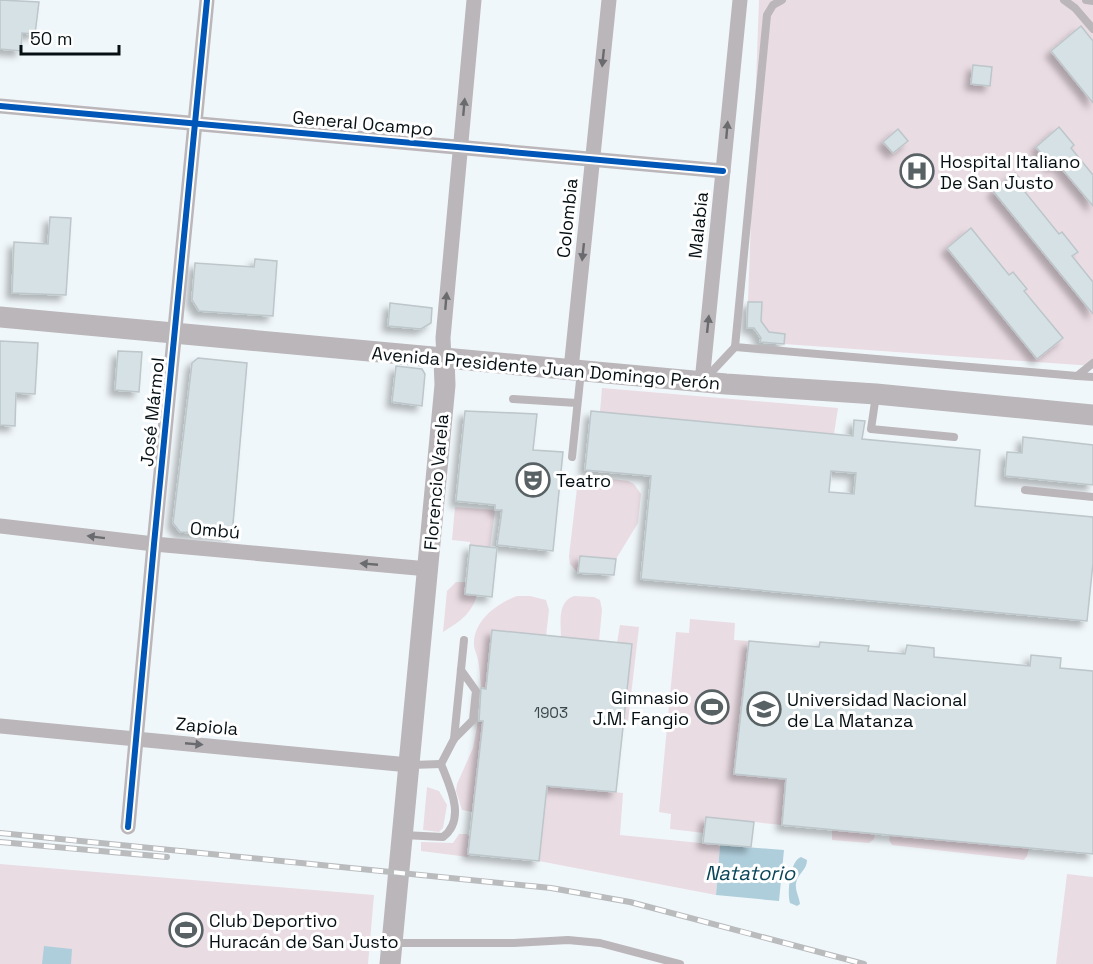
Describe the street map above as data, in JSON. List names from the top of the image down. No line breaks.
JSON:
{"streets":{"main road":["Avenida Presidente Juan Domingo Perón","Florencio Varela"],"street":["General Ocampo","Colombia","Malabia","José Mármol","Ombú","Zapiola"]},"crossings":[["General Ocampo","Colombia"],["General Ocampo","Malabia"],["General Ocampo","José Mármol"],["General Ocampo","Florencio Varela"],["Colombia","Avenida Presidente Juan Domingo Perón"],["Malabia","Avenida Presidente Juan Domingo Perón"],["Avenida Presidente Juan Domingo Perón","José Mármol"],["Avenida Presidente Juan Domingo Perón","Florencio Varela"],["José Mármol","Ombú"],["José Mármol","Zapiola"],["Florencio Varela","Ombú"],["Florencio Varela","Zapiola"]],"one_way":["Colombia","Malabia","Florencio Varela","Ombú","Zapiola"],"water":["Natatorio"],"places":{"hospital":["Hospital Italiano De San Justo"],"theatre":["Teatro"],"sports":["Gimnasio J.M. Fangio","Club Deportivo Huracán de San Justo"],"school or university":["Universidad Nacional de La Matanza"]},"house_numbers":["1903"],"scale_bar":"50 m"}
